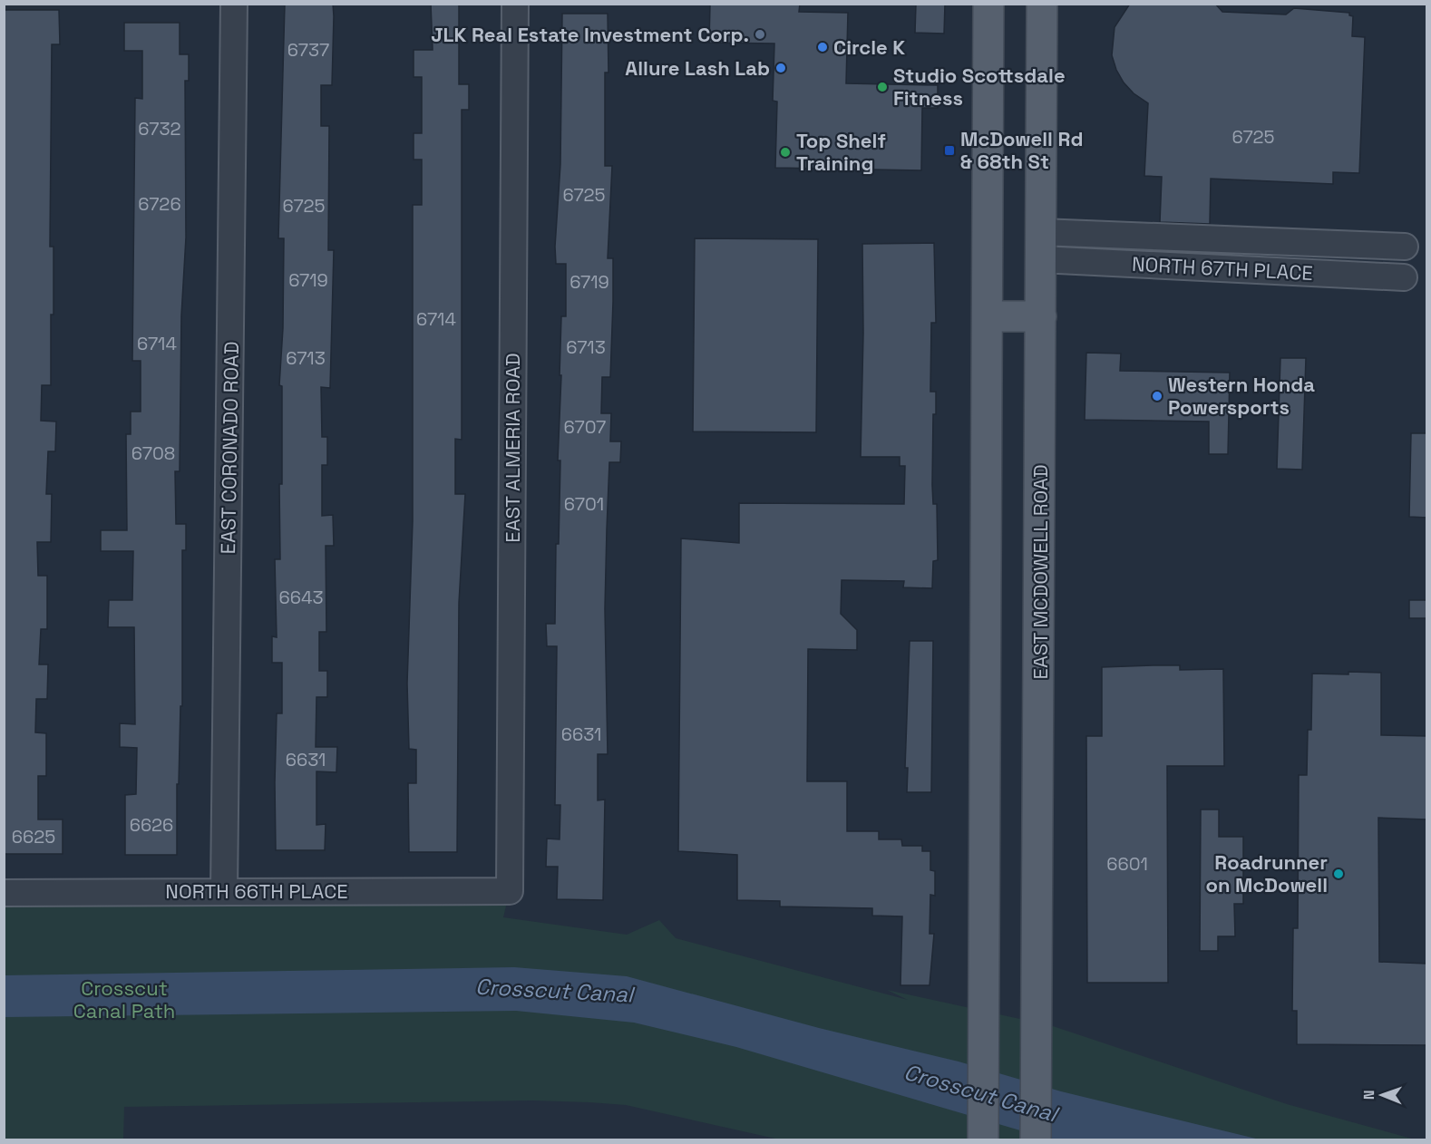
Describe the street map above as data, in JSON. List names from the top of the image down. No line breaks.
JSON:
{"streets":{"main road":["EAST MCDOWELL ROAD"],"street":["NORTH 67TH PLACE","EAST CORONADO ROAD","EAST ALMERIA ROAD","NORTH 66TH PLACE"]},"crossings":[["NORTH 67TH PLACE","EAST MCDOWELL ROAD"],["EAST CORONADO ROAD","NORTH 66TH PLACE"],["EAST ALMERIA ROAD","NORTH 66TH PLACE"]],"water":["Crosscut Canal"],"parks":["Crosscut Canal Path"],"places":{"other":["JLK Real Estate Investment Corp.","Circle K","Allure Lash Lab","Studio Scottsdale Fitness","Top Shelf Training","Western Honda Powersports","Roadrunner on McDowell"],"transit":["McDowell Rd & 68th St"]},"house_numbers":["6737","6732","6725","6725","6726","6725","6719","6719","6714","6714","6713","6713","6707","6708","6701","6643","6631","6631","6626","6625","6601"],"north":"left"}
